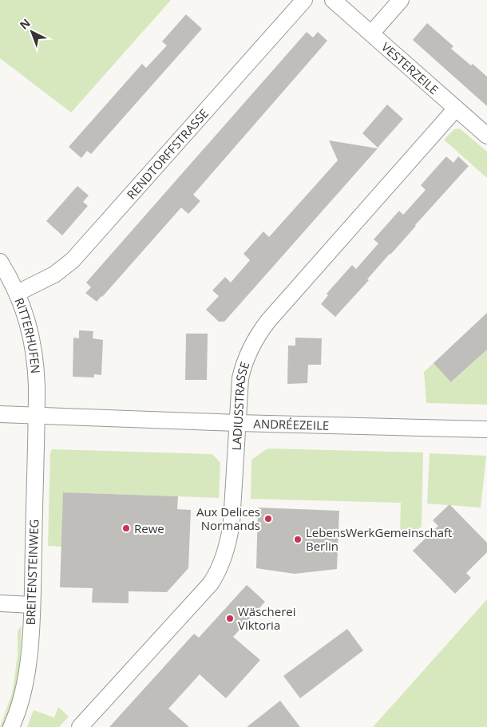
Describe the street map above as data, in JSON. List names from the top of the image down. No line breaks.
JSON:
{"streets":{"street":["VESTERZEILE","RENDTORFFSTRASSE","RITTERHUFEN","LADIUSSTRASSE","ANDRÉEZEILE","BREITENSTEINWEG"]},"crossings":[["VESTERZEILE","LADIUSSTRASSE"],["RENDTORFFSTRASSE","RITTERHUFEN"],["RITTERHUFEN","ANDRÉEZEILE"],["RITTERHUFEN","BREITENSTEINWEG"],["LADIUSSTRASSE","ANDRÉEZEILE"],["ANDRÉEZEILE","BREITENSTEINWEG"]],"places":["Aux Delices Normands","Rewe","LebensWerkGemeinschaft Berlin","Wäscherei Viktoria"],"north":"top left"}
